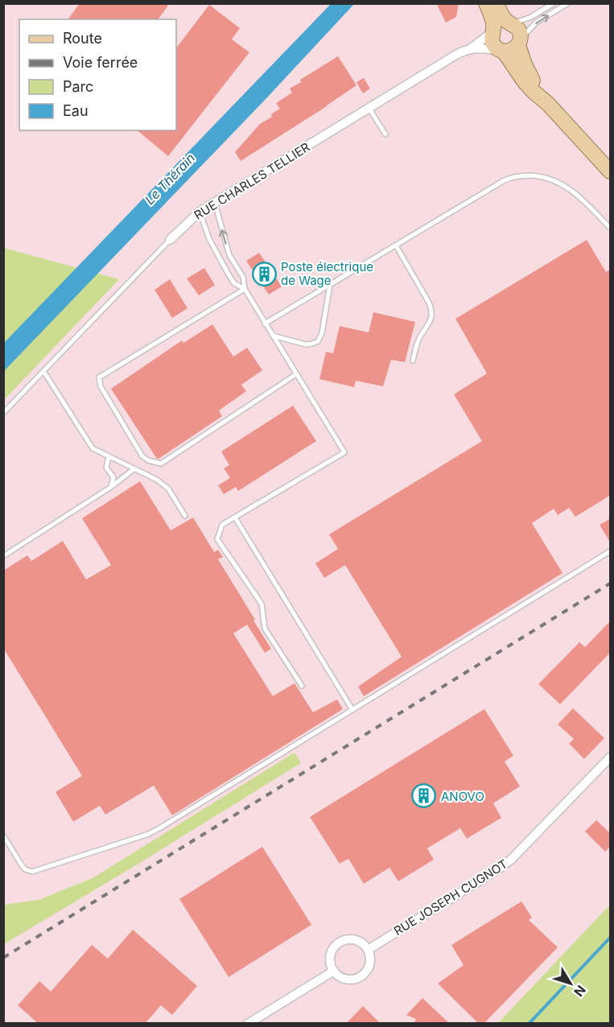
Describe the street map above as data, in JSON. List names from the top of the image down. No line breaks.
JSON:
{"streets":{"street":["RUE CHARLES TELLIER","RUE JOSEPH CUGNOT"]},"water":["Le Thérain"],"places":{"building":["Poste électrique de Wage","ANOVO"]},"legend":["Route","Voie ferrée","Parc","Eau"],"north":"bottom right"}
